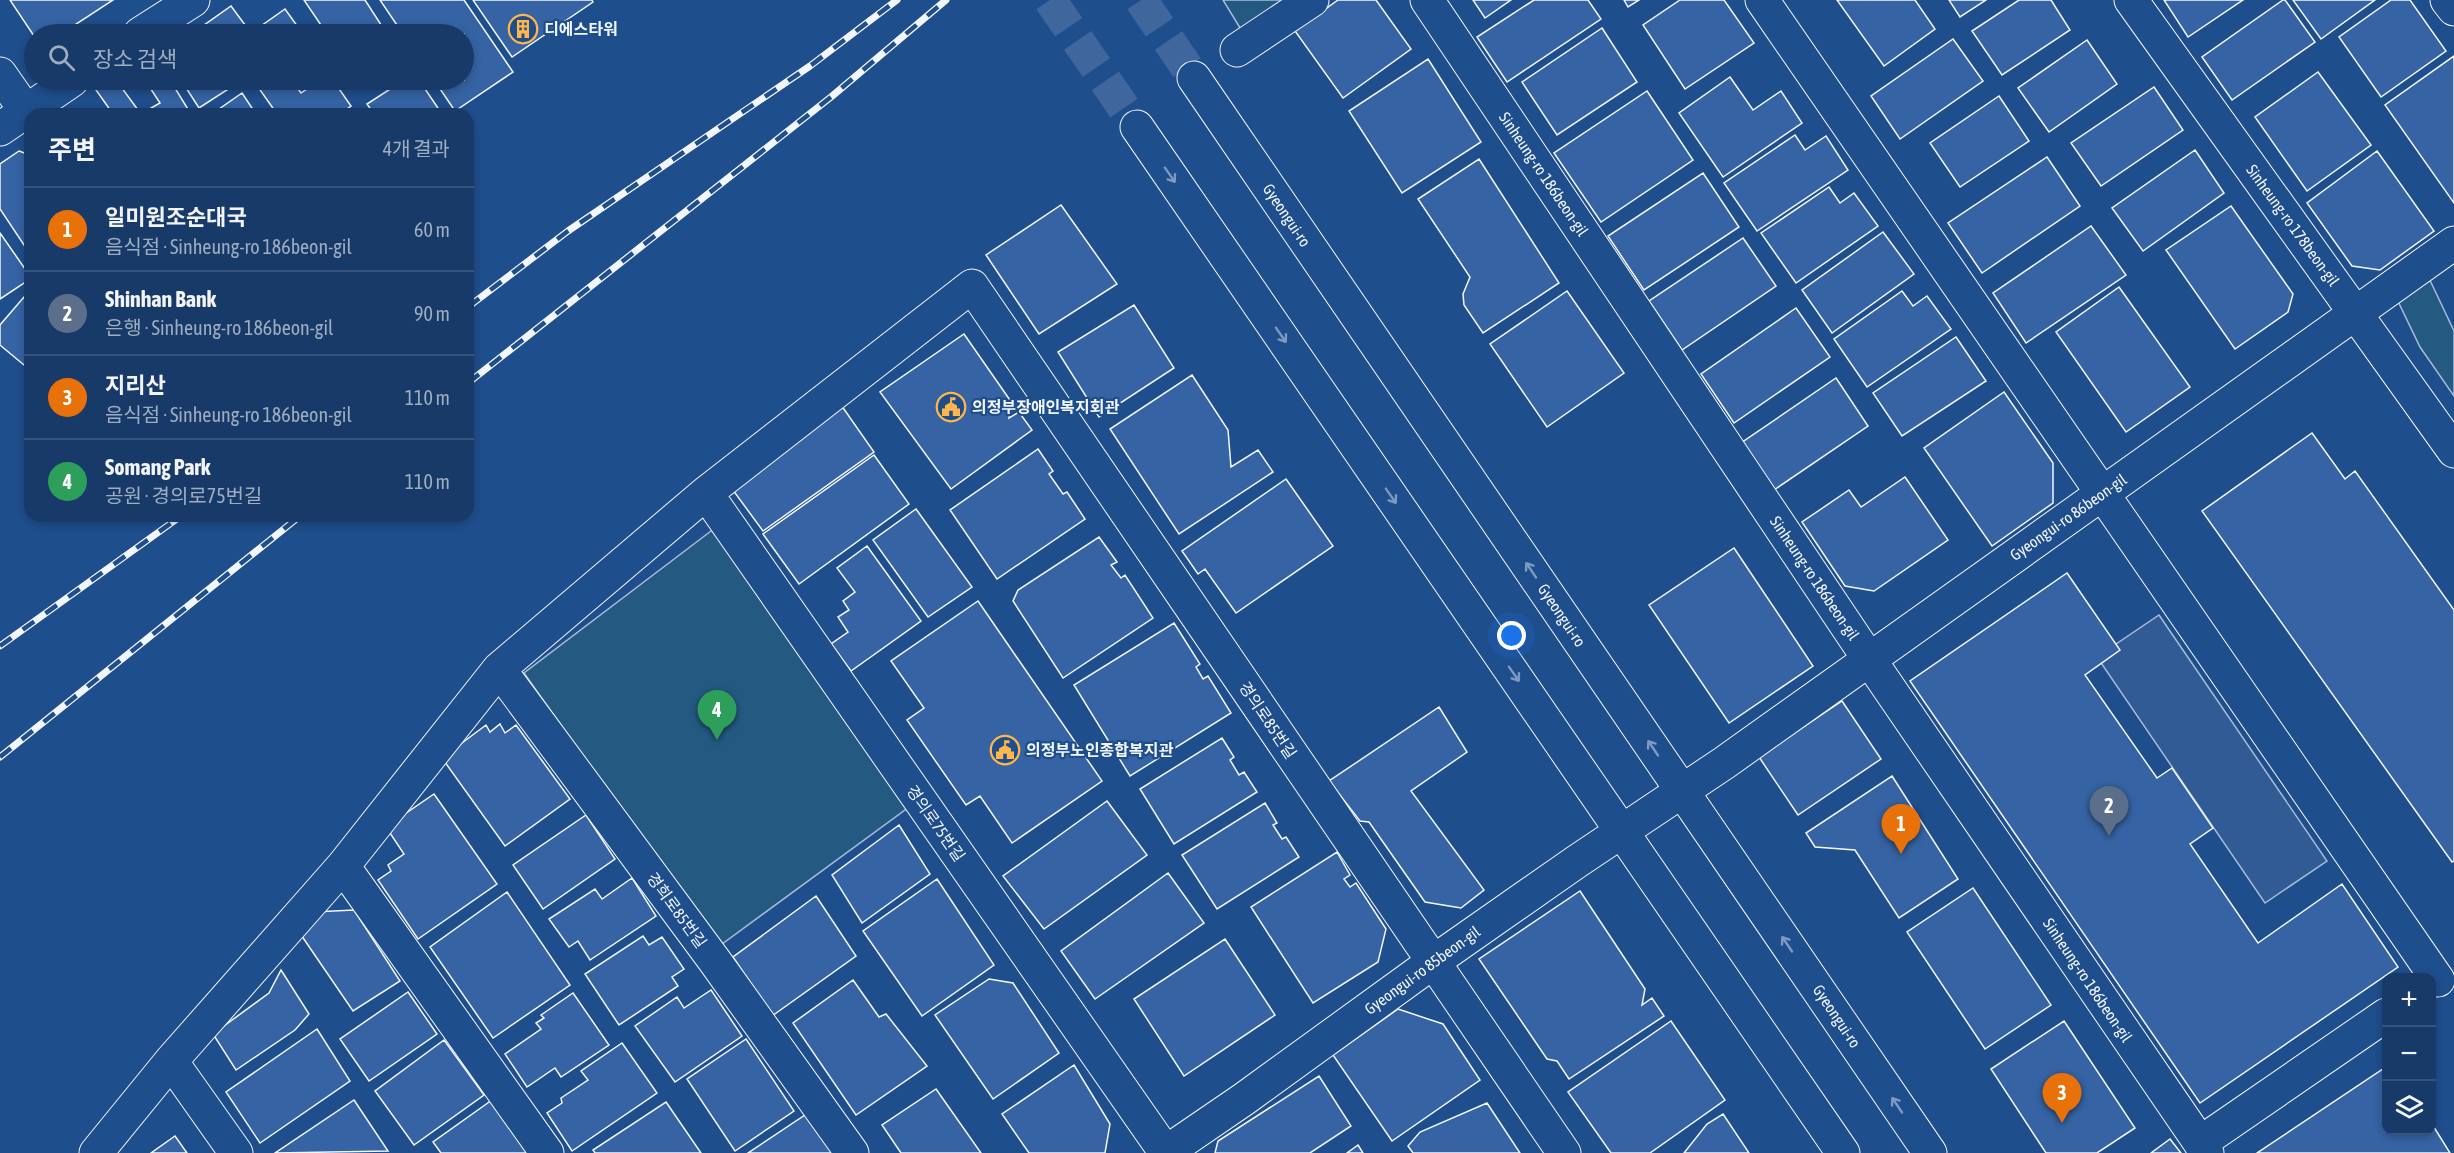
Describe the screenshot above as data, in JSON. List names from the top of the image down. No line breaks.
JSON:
{"streets":{"street":["Sinheung-ro 186beon-gil","Gyeongui-ro","Sinheung-ro 178beon-gil","Gyeongui-ro 86beon-gil","경의로85번길","경의로75번길","경희로85번길","Gyeongui-ro 85beon-gil"]},"crossings":[["Sinheung-ro 186beon-gil","Gyeongui-ro 86beon-gil"],["Gyeongui-ro","Gyeongui-ro 86beon-gil"],["Gyeongui-ro","Gyeongui-ro 85beon-gil"],["Sinheung-ro 178beon-gil","Gyeongui-ro 86beon-gil"],["Gyeongui-ro 86beon-gil","Gyeongui-ro 85beon-gil"],["경의로85번길","경의로75번길"],["경의로85번길","Gyeongui-ro 85beon-gil"],["경의로75번길","Gyeongui-ro 85beon-gil"]],"places":{"building":["디에스타워"],"public building":["의정부장애인복지회관","의정부노인종합복지관"]},"page":{"search":"장소 검색","heading":["주변","4개 결과"],"list":[{"mark":"1","name":"일미원조순대국","note":"음식점 · Sinheung-ro 186beon-gil","value":"60 m"},{"mark":"2","name":"Shinhan Bank","note":"은행 · Sinheung-ro 186beon-gil","value":"90 m"},{"mark":"3","name":"지리산","note":"음식점 · Sinheung-ro 186beon-gil","value":"110 m"},{"mark":"4","name":"Somang Park","note":"공원 · 경의로75번길","value":"110 m"}],"pins":["4","2","1","3"],"map_buttons":["+","−"]}}
